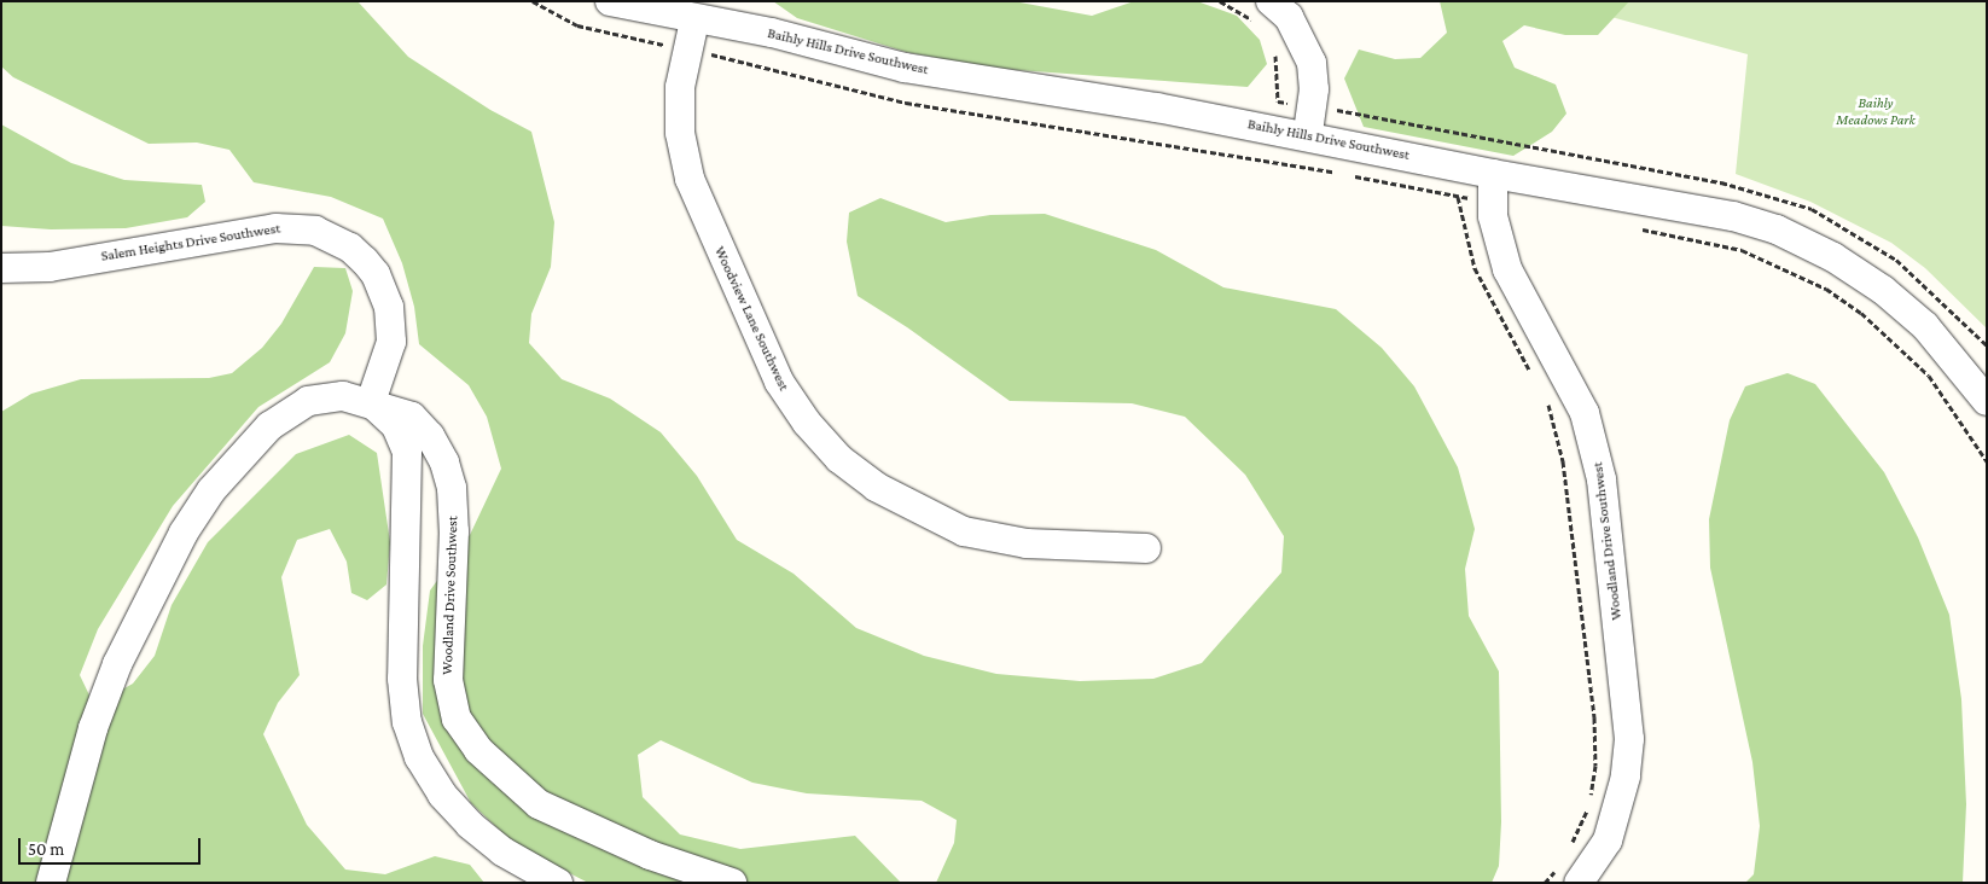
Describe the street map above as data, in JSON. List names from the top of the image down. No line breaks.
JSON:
{"streets":{"street":["Baihly Hills Drive Southwest","Salem Heights Drive Southwest","Woodview Lane Southwest","Woodland Drive Southwest"]},"crossings":[["Baihly Hills Drive Southwest","Woodview Lane Southwest"],["Baihly Hills Drive Southwest","Woodland Drive Southwest"],["Salem Heights Drive Southwest","Woodland Drive Southwest"]],"parks":["Baihly Meadows Park"],"scale_bar":"50 m"}
